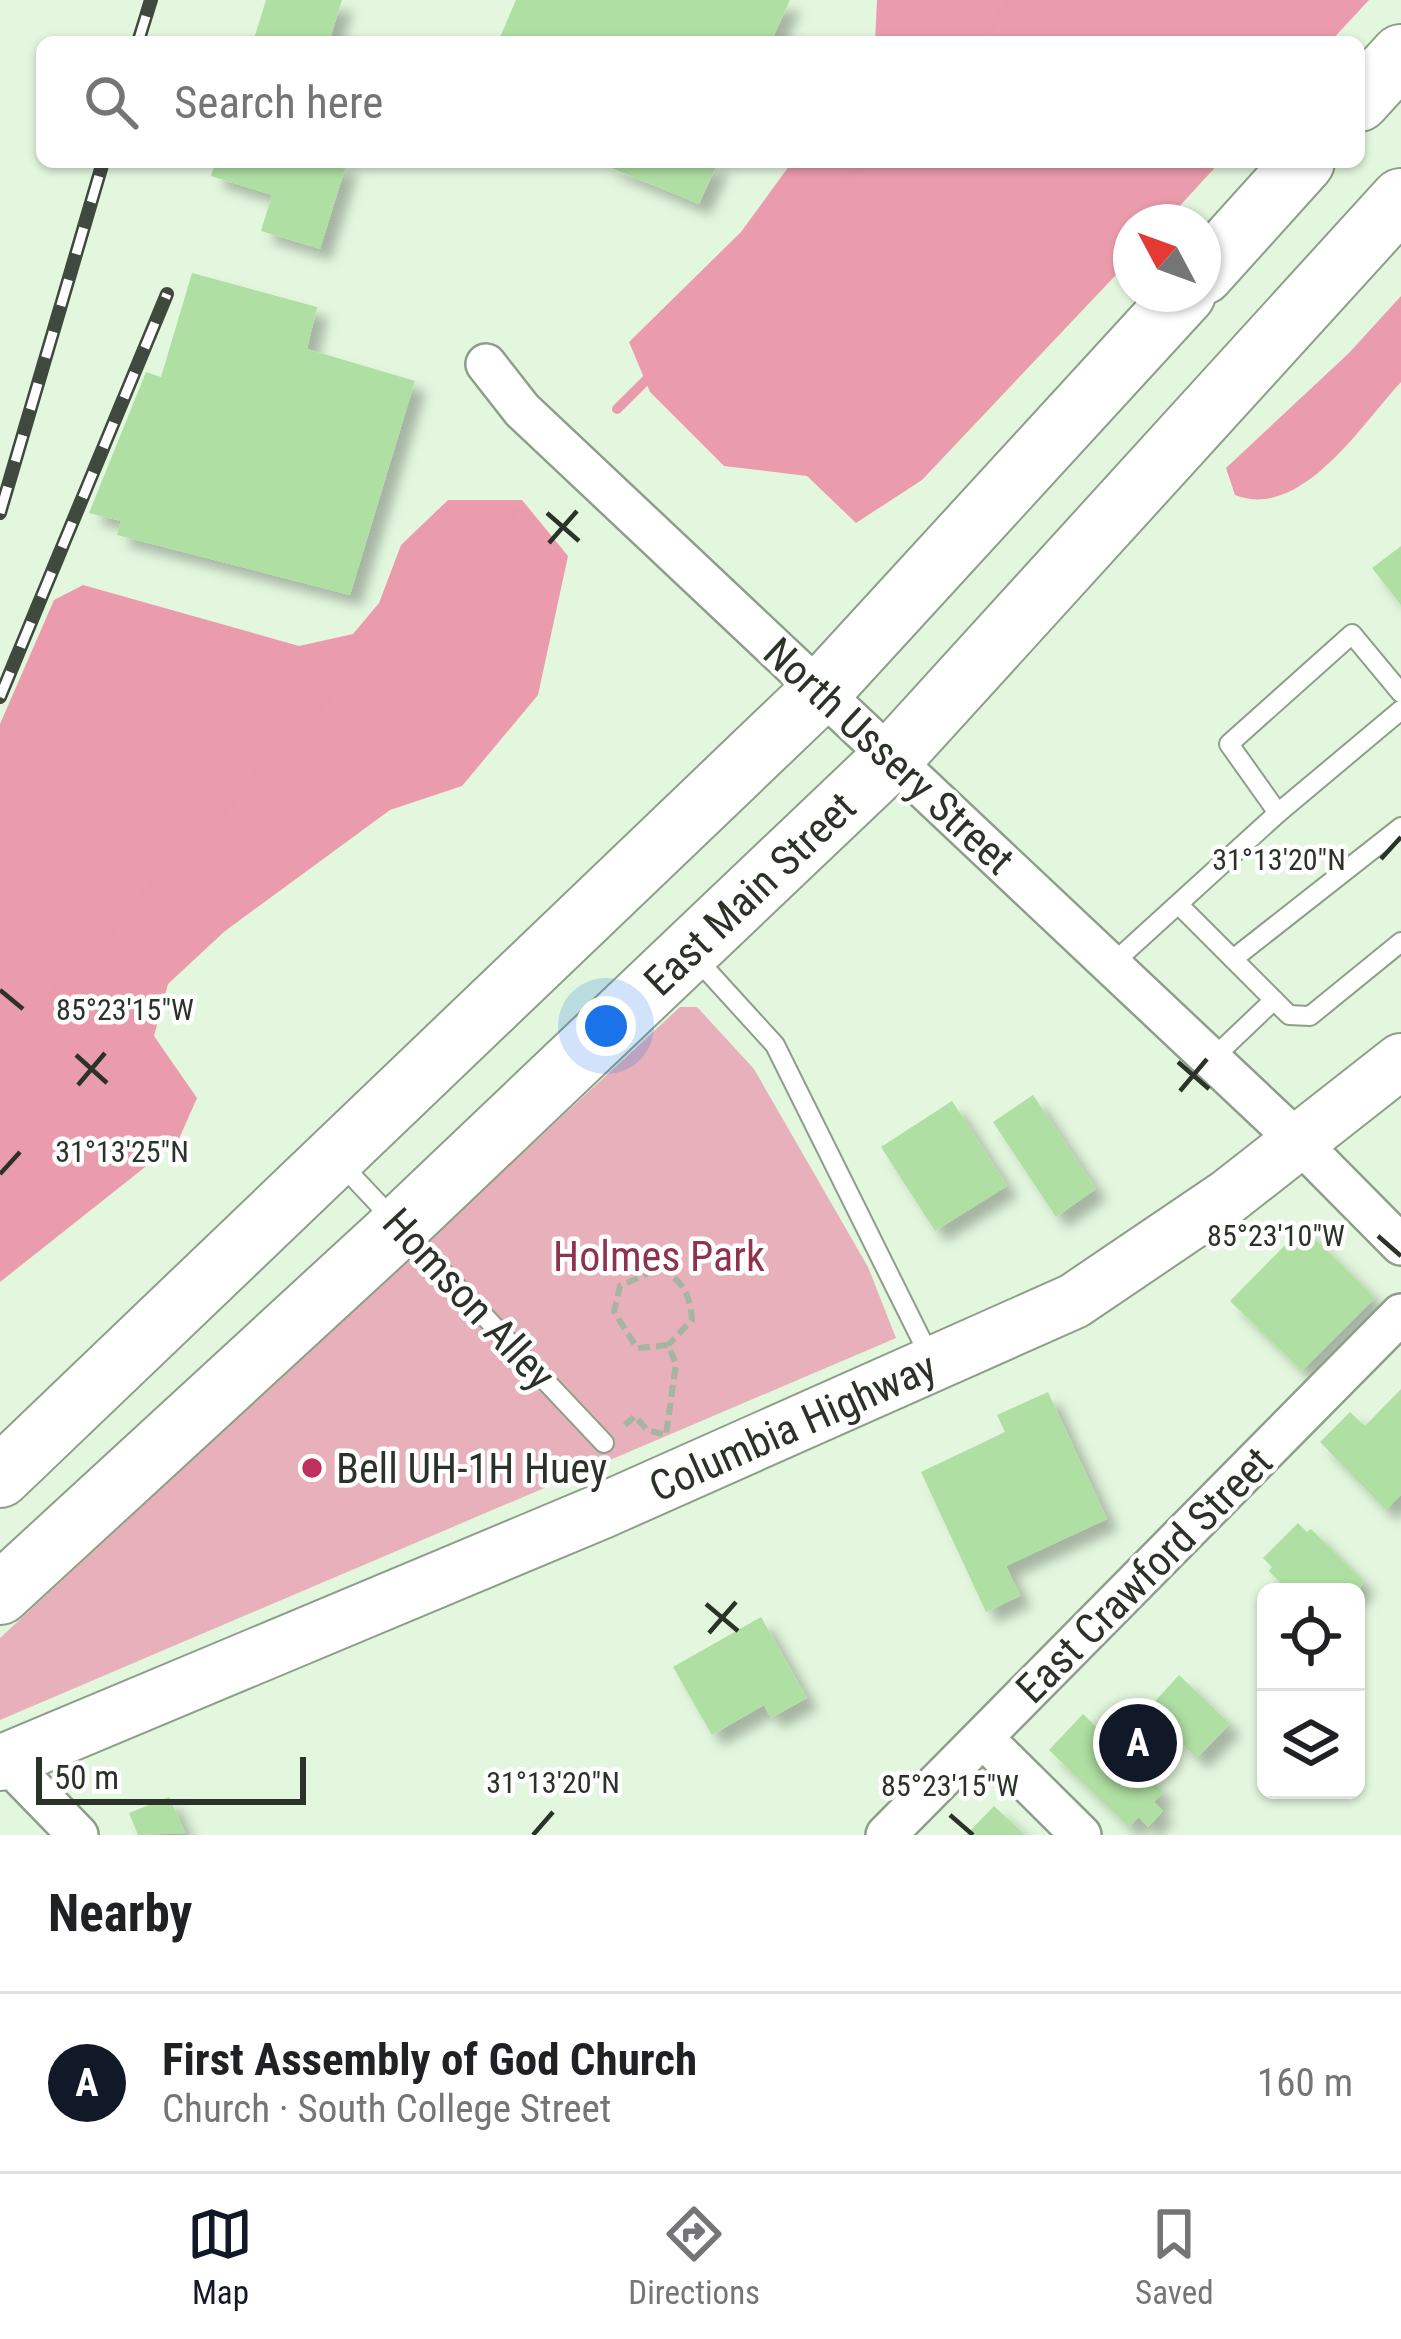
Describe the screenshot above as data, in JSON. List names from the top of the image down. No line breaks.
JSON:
{"streets":{"main road":["East Main Street","Columbia Highway"],"street":["North Ussery Street","East Crawford Street"],"lane":["Homson Alley"]},"crossings":[["North Ussery Street","East Main Street"],["North Ussery Street","Columbia Highway"],["East Main Street","Homson Alley"]],"parks":["Holmes Park"],"places":["Bell UH-1H Huey"],"scale_bar":"50 m","north":"top left","page":{"search":"Search here","pins":"A","scale":"50 m","heading":"Nearby","list":[{"mark":"A","name":"First Assembly of God Church","note":"Church · South College Street","value":"160 m"}],"nav":["Map","Directions","Saved"]},"coordinates":["31°13'20\"N","85°23'15\"W","31°13'25\"N","85°23'10\"W"]}
